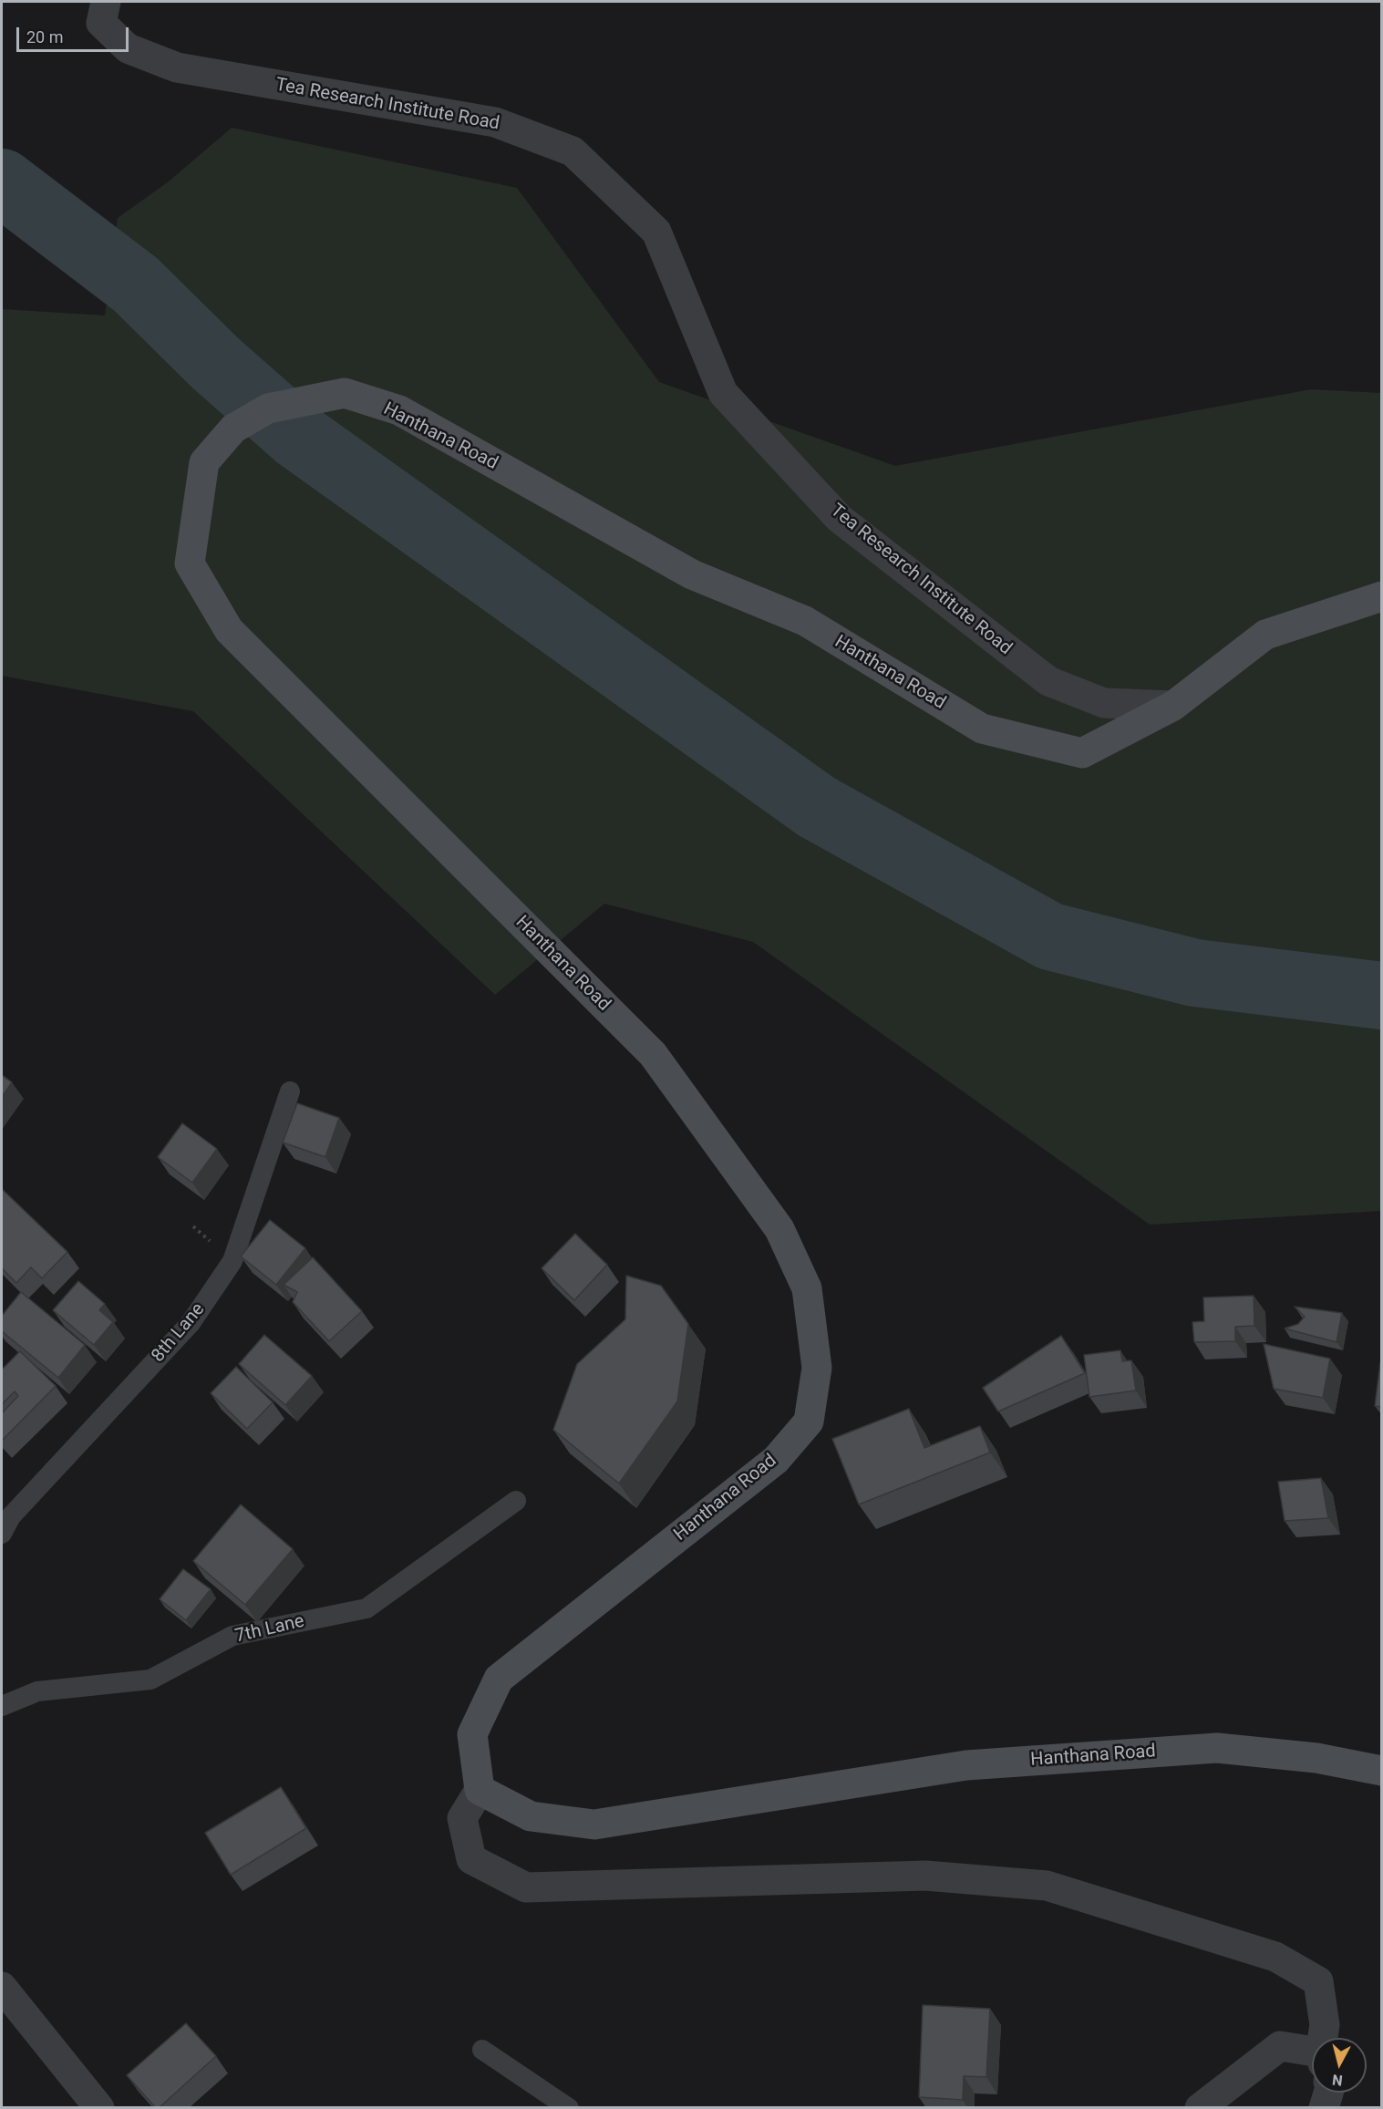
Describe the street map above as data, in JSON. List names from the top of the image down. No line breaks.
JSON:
{"streets":{"street":["Tea Research Institute Road","Hanthana Road"],"lane":["8th Lane","7th Lane"]},"crossings":[["Tea Research Institute Road","Hanthana Road"]],"scale_bar":"20 m","north":"bottom"}
